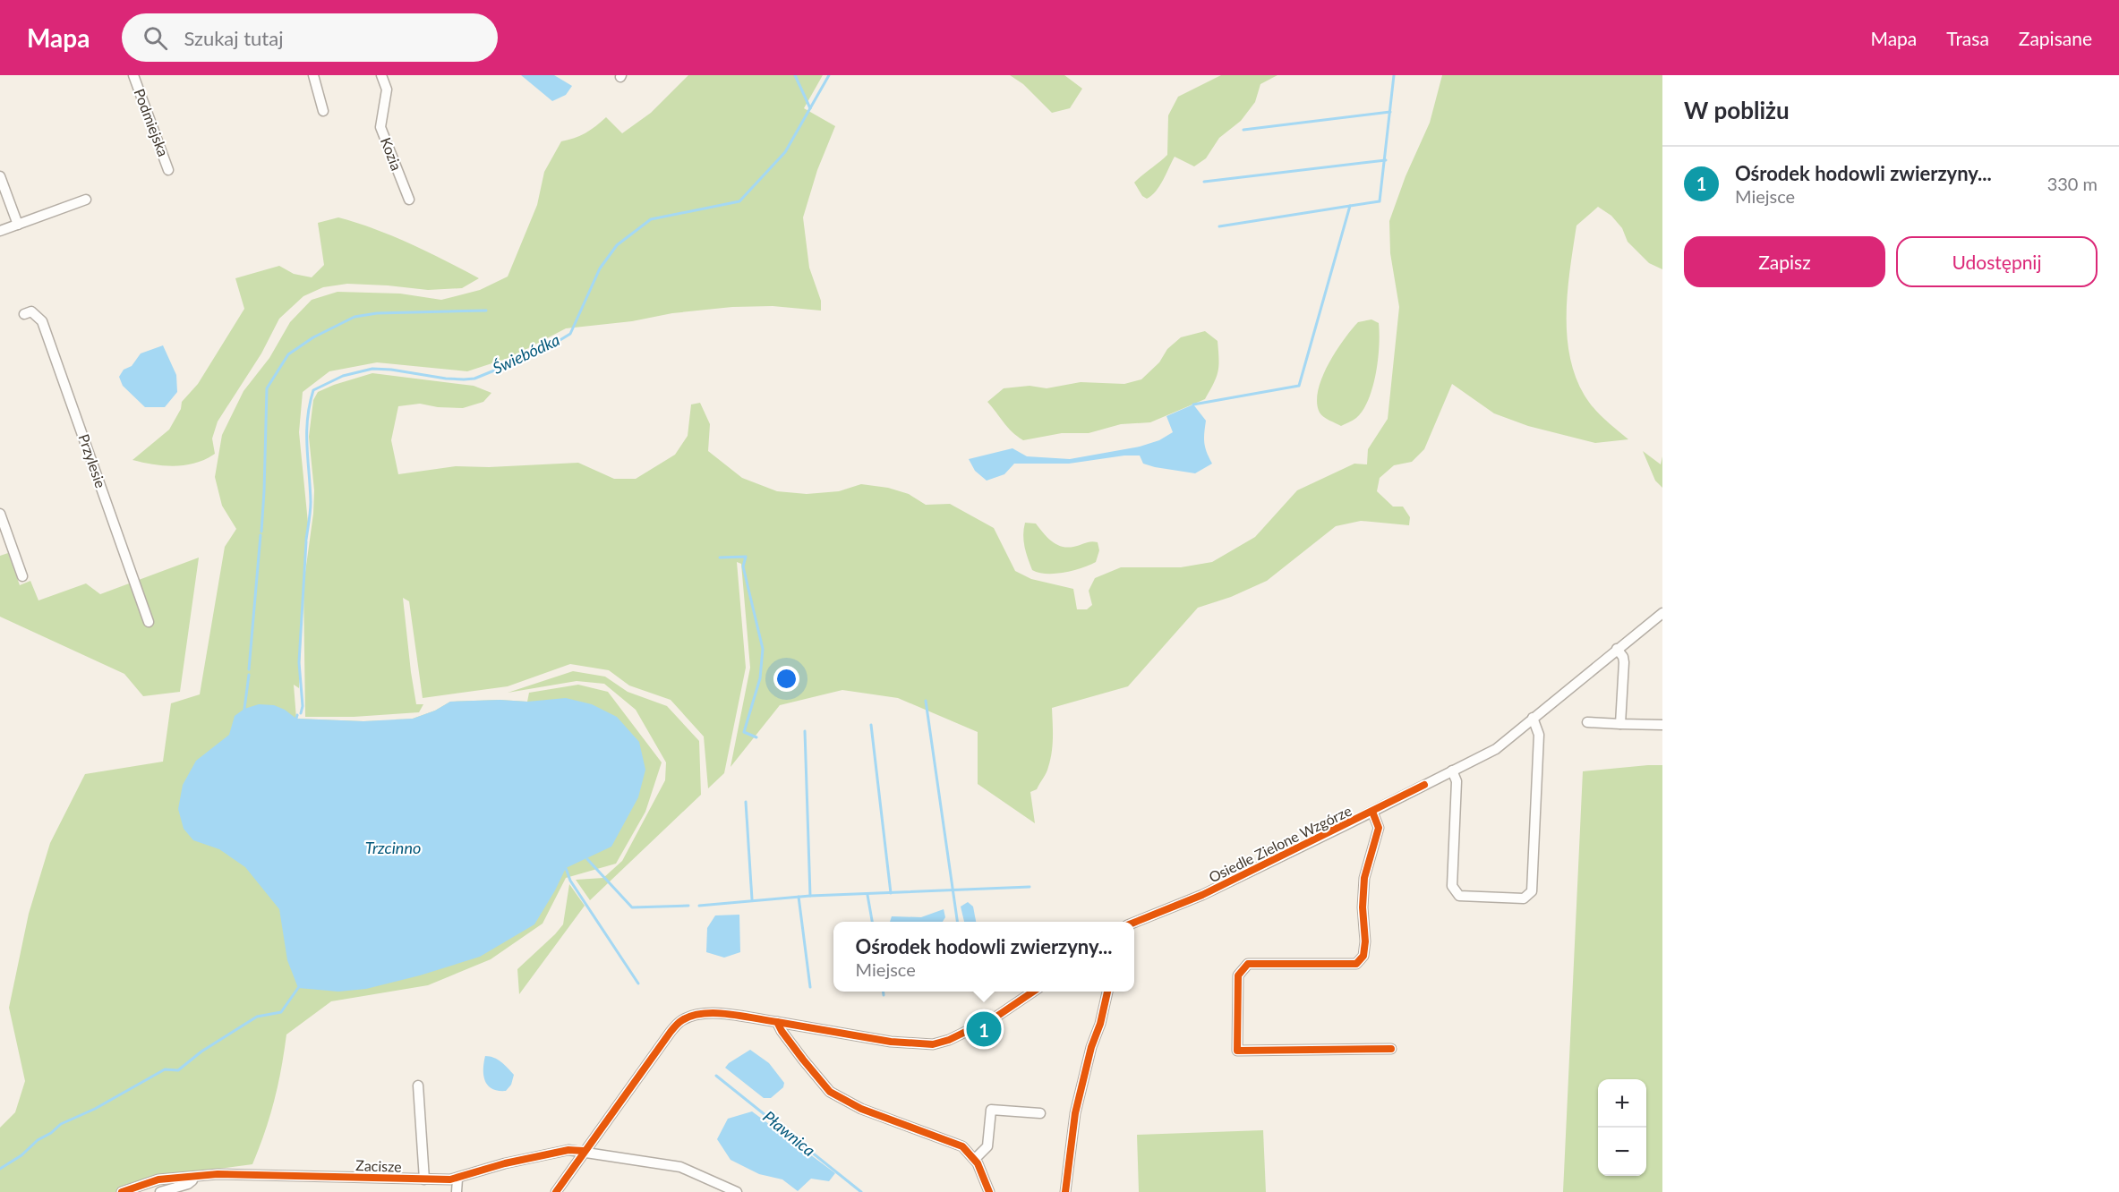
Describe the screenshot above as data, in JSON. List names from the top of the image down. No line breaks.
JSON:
{"streets":{"street":["Podmiejska","Kozia","Przylesie","Osiedle Zielone Wzgórze","Zacisze"]},"water":["Świebódka","Trzcinno","Pławnica"],"page":{"header":"Mapa","search":"Szukaj tutaj","nav":["Mapa","Trasa","Zapisane"],"heading":"W pobliżu","list":[{"mark":"1","name":"Ośrodek hodowli zwierzyny...","note":"Miejsce","value":"330 m"}],"buttons":["Zapisz","Udostępnij"],"popup":["Ośrodek hodowli zwierzyny...","Miejsce"],"pins":"1","map_buttons":["+","−"]}}
